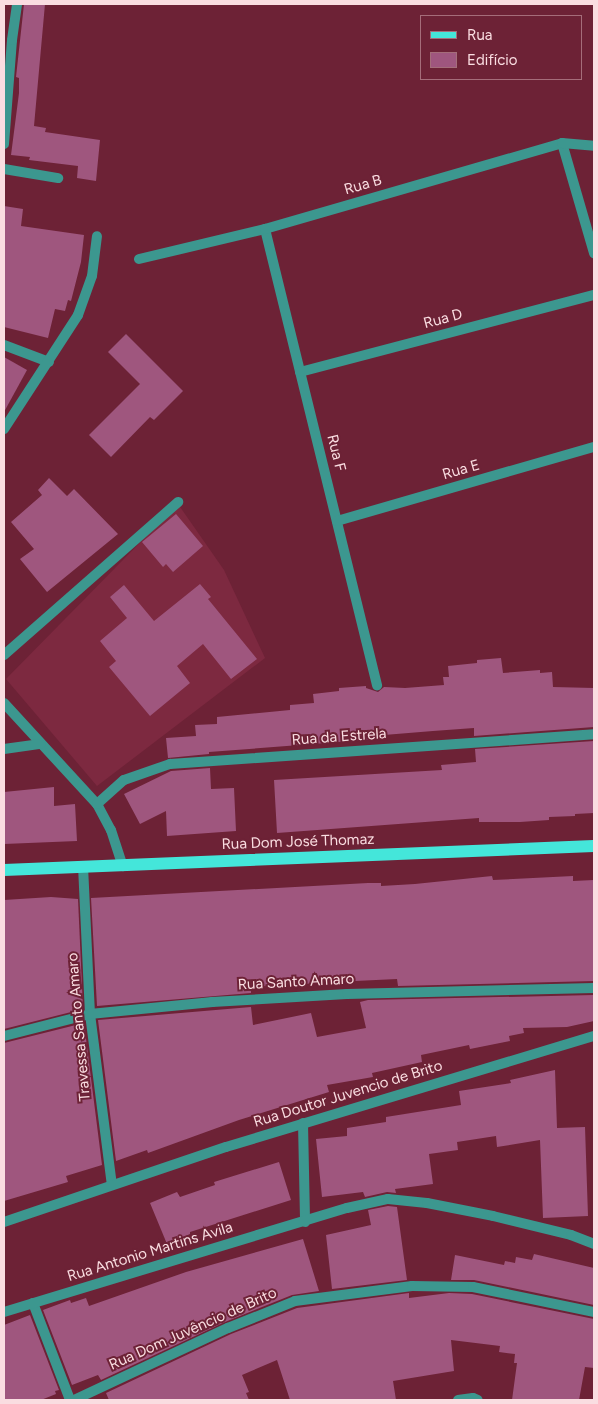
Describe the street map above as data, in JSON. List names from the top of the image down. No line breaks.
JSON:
{"streets":{"main road":["Rua Dom José Thomaz"],"street":["Rua B","Rua D","Rua F","Rua E","Rua da Estrela","Rua Santo Amaro","Travessa Santo Amaro","Rua Doutor Juvencio de Brito","Rua Antonio Martins Avila","Rua Dom Juvêncio de Brito"]},"crossings":[["Rua B","Rua F"],["Rua D","Rua F"],["Rua F","Rua E"],["Rua Dom José Thomaz","Travessa Santo Amaro"],["Rua Santo Amaro","Travessa Santo Amaro"],["Travessa Santo Amaro","Rua Doutor Juvencio de Brito"]],"legend":["Rua","Edifício"]}
